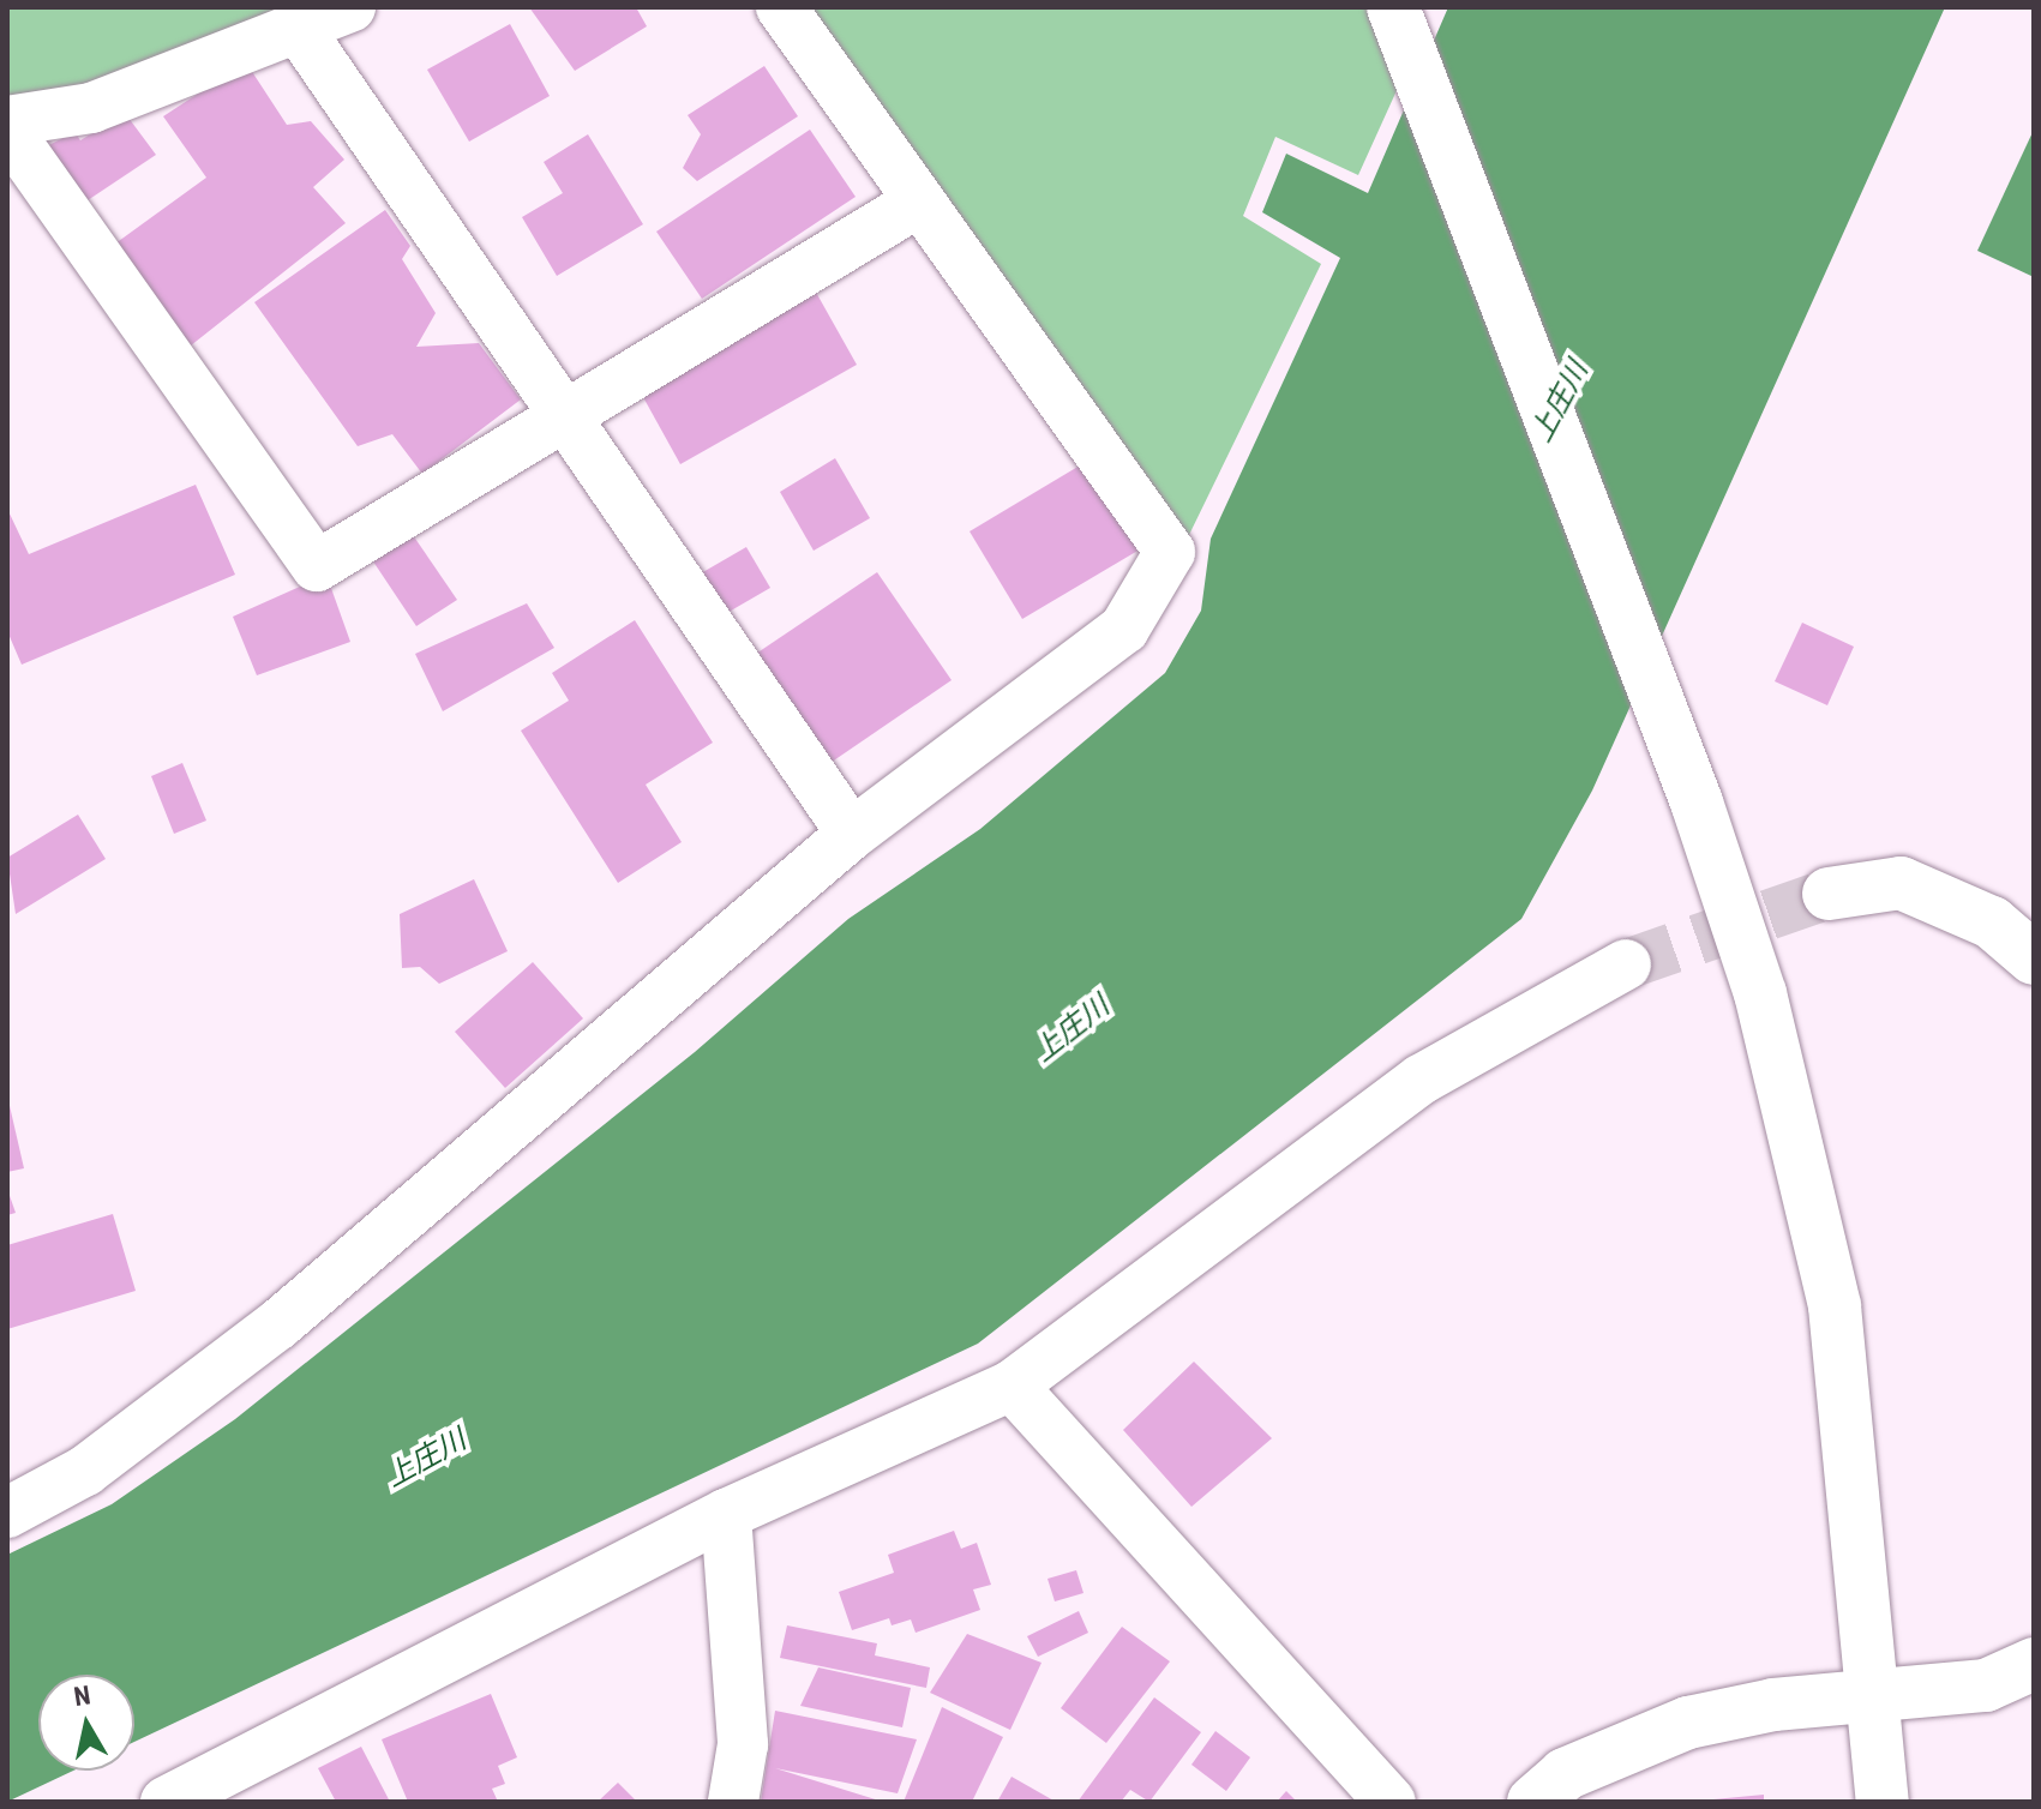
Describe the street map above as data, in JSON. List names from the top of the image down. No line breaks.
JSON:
{"water":["上庄川"],"north":"top"}
